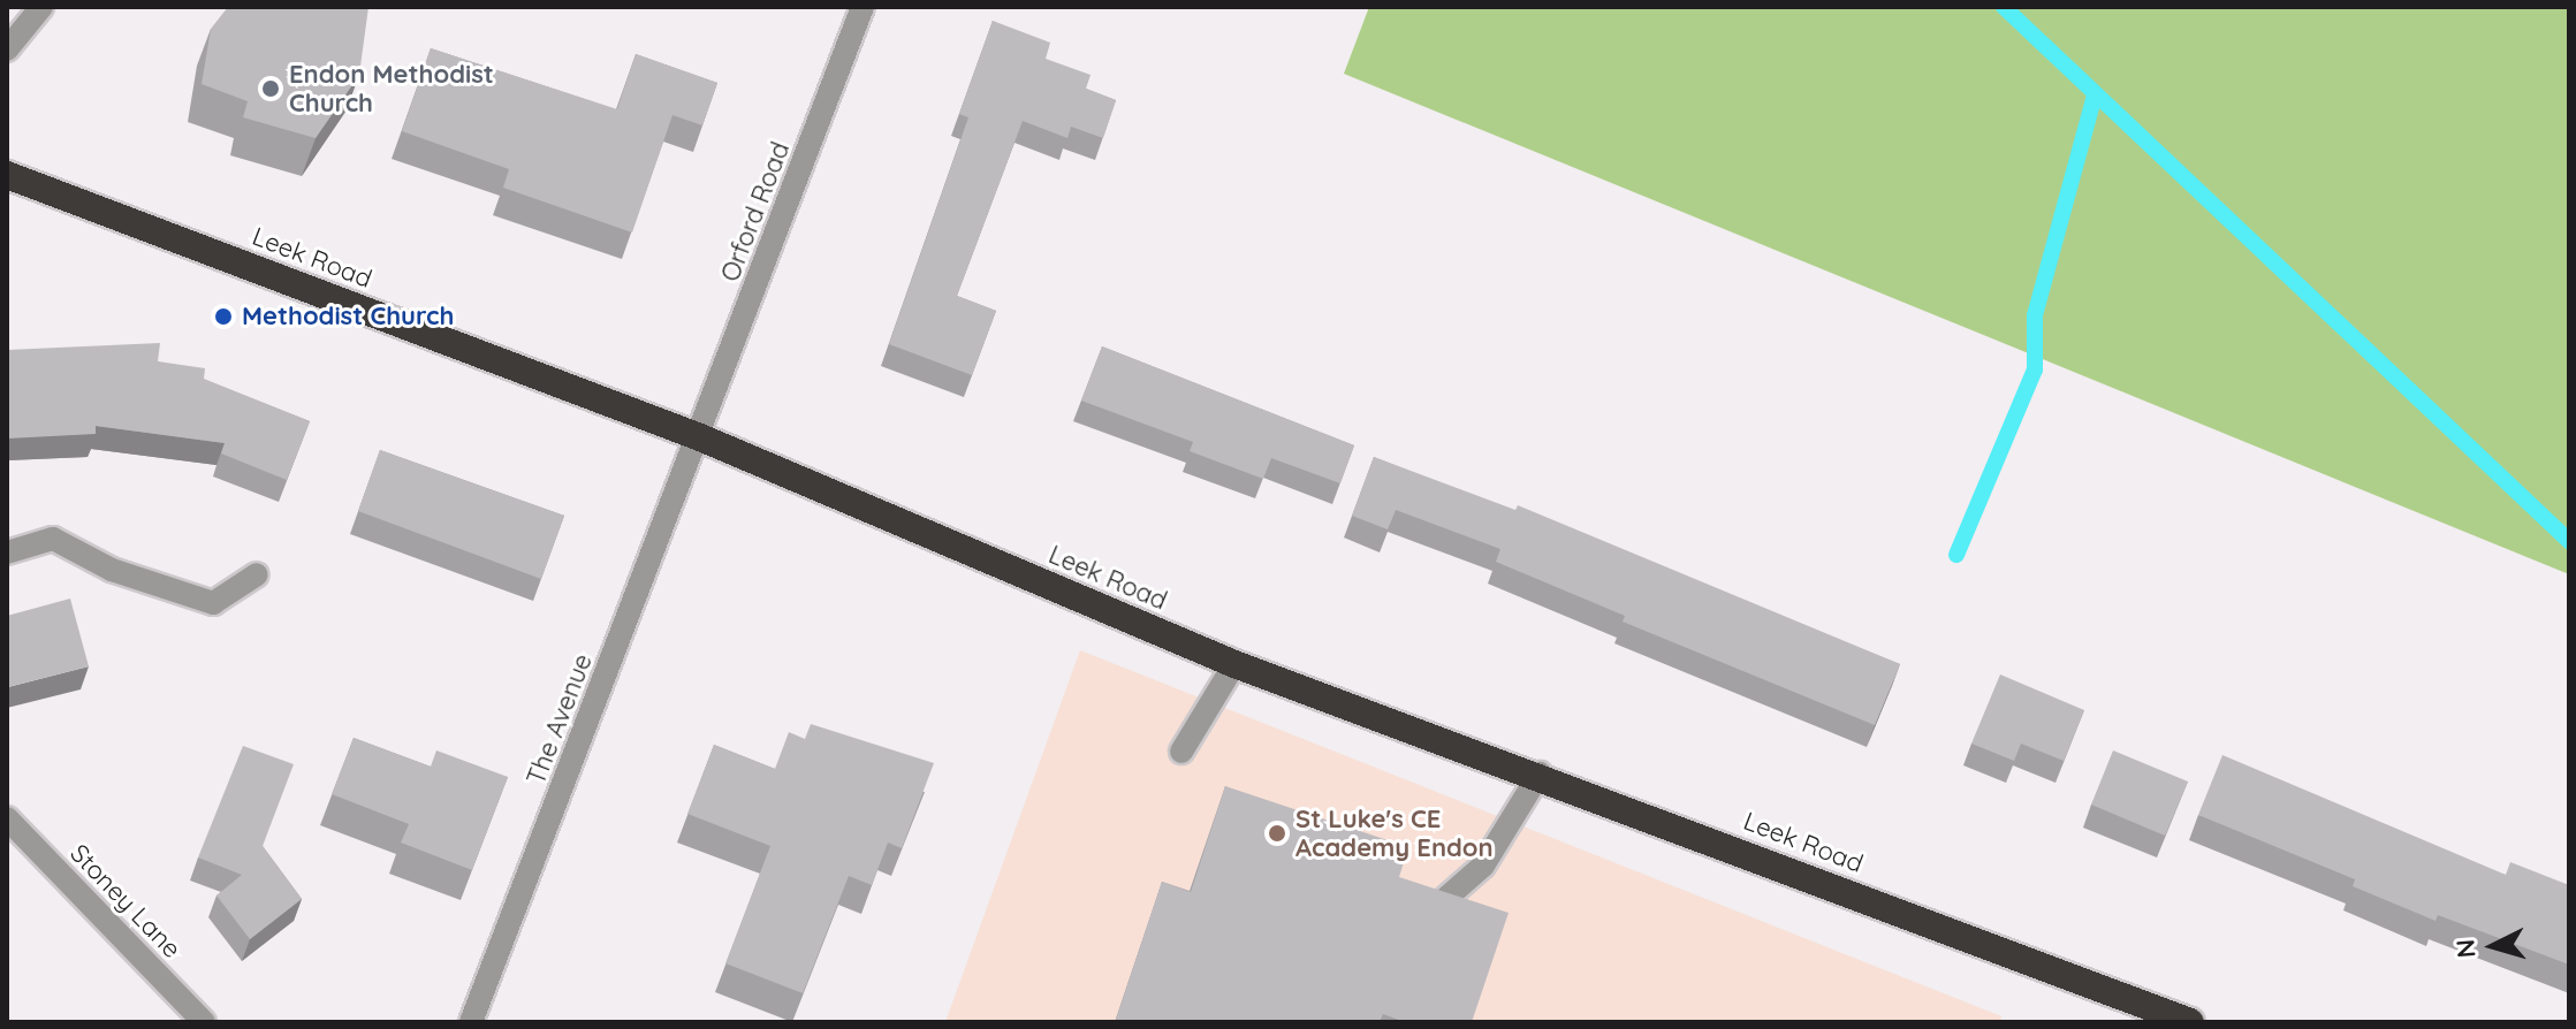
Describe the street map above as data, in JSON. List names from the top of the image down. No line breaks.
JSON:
{"streets":{"highway":["Leek Road"],"street":["Orford Road","The Avenue","Stoney Lane"]},"crossings":[["Orford Road","Leek Road"],["Orford Road","The Avenue"],["Leek Road","The Avenue"]],"places":["Endon Methodist Church","Methodist Church","St Luke's CE Academy Endon"],"north":"left"}
